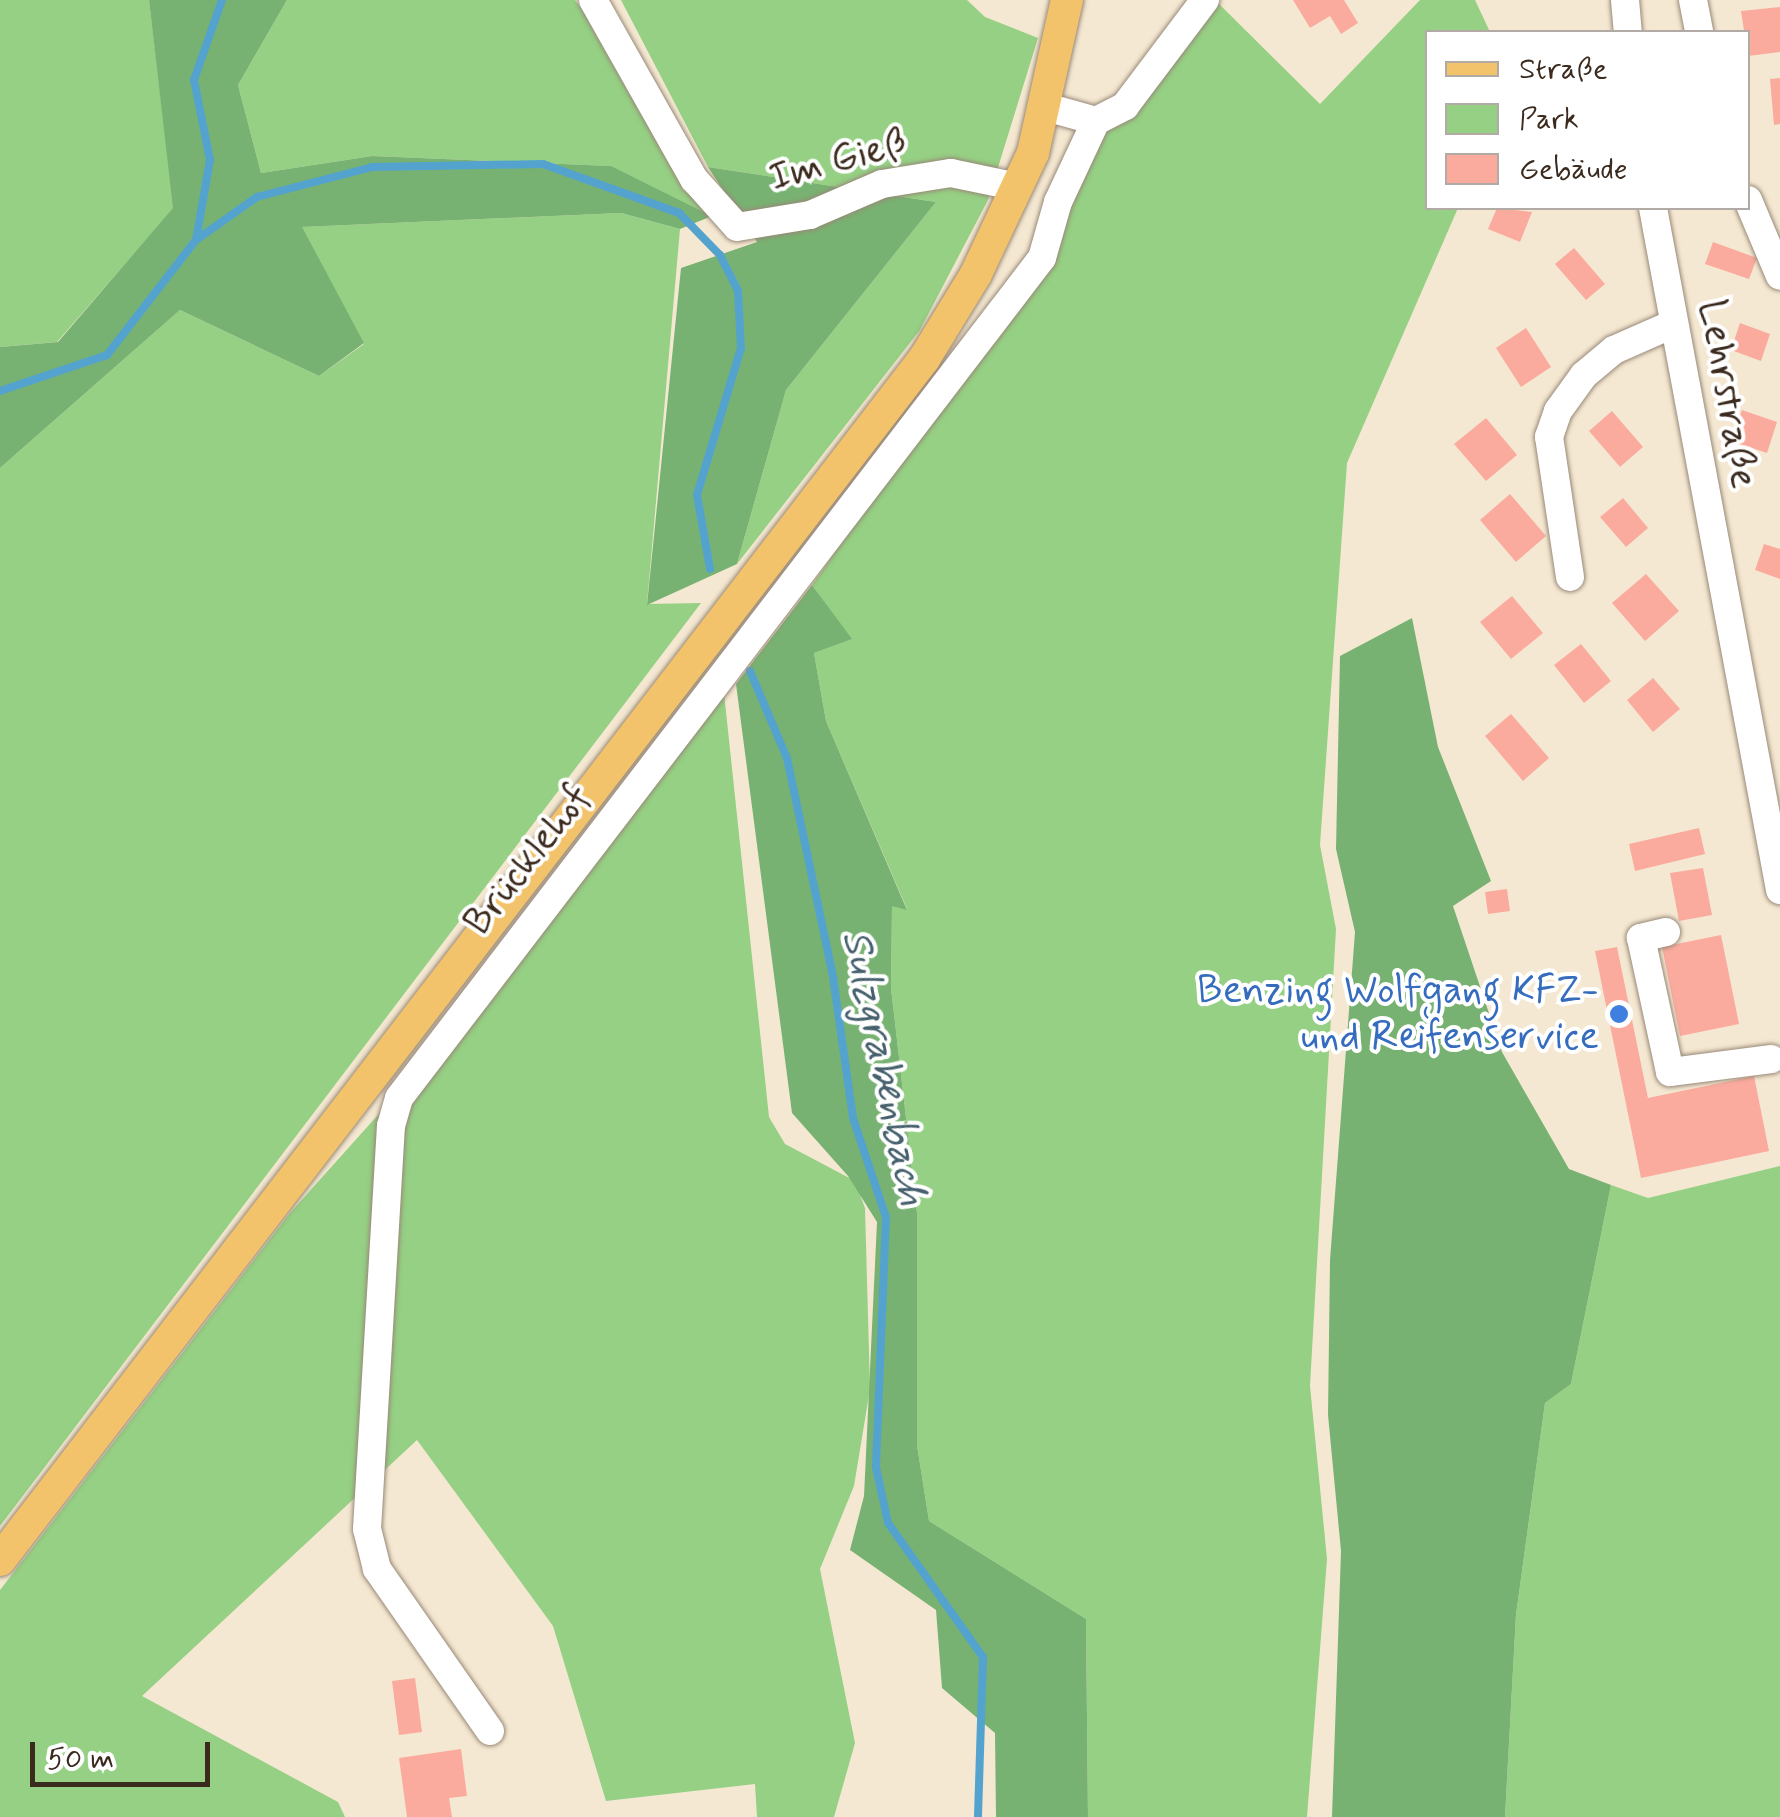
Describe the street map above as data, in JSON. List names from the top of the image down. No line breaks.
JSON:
{"streets":{"street":["Im Gieß","Lehrstraße","Brücklehof"]},"water":["Sulzgrabenbach"],"places":["Benzing Wolfgang KFZ- und Reifenservice"],"legend":["Straße","Park","Gebäude"],"scale_bar":"50 m"}
